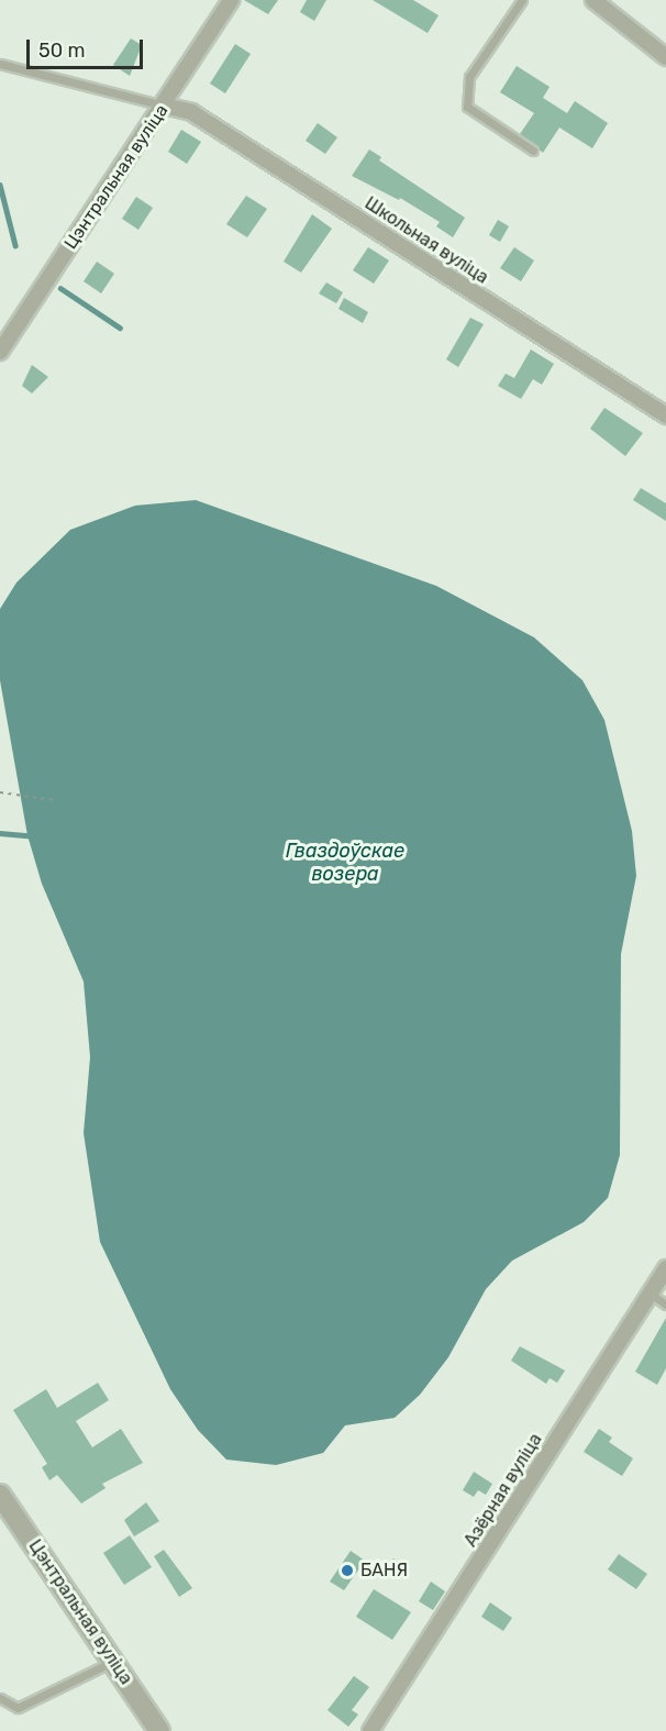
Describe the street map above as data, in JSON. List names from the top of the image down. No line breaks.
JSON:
{"streets":{"street":["Цэнтральная вуліца","Школьная вуліца","Азёрная вуліца"]},"crossings":[["Цэнтральная вуліца","Школьная вуліца"]],"water":["Гваздоўскае возера"],"places":["БАНЯ"],"scale_bar":"50 m"}
